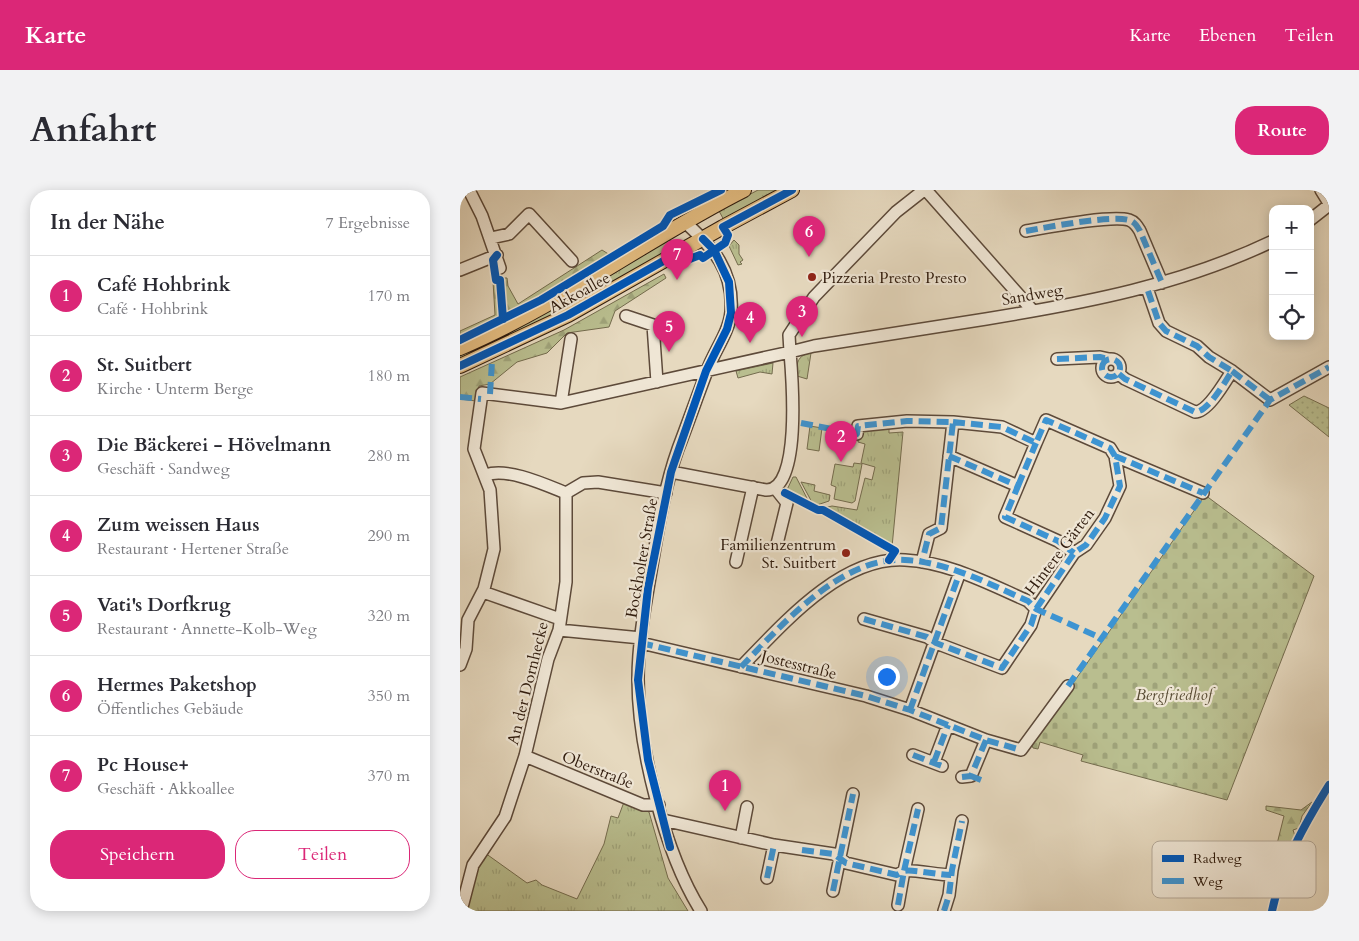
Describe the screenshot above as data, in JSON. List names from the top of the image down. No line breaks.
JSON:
{"streets":{"main road":["Akkoallee"],"street":["Sandweg","Hintere Gärten","Bockholter Straße","Jostesstraße","An der Dornhecke","Oberstraße"]},"crossings":[["Akkoallee","Bockholter Straße"],["Sandweg","Bockholter Straße"],["Bockholter Straße","Jostesstraße"],["Bockholter Straße","Oberstraße"],["Jostesstraße","An der Dornhecke"],["An der Dornhecke","Oberstraße"]],"parks":["Bergfriedhof"],"places":["Pizzeria Presto Presto","Familienzentrum St. Suitbert"],"legend":["Radweg","Weg"],"page":{"header":"Karte","nav":["Karte","Ebenen","Teilen"],"title":"Anfahrt","buttons":["Route",["Speichern","Teilen"]],"heading":["In der Nähe","7 Ergebnisse"],"map_buttons":["+","−"],"pins":["6","7","3","4","5","2","1"],"list":[{"mark":"1","name":"Café Hohbrink","note":"Café · Hohbrink","value":"170 m"},{"mark":"2","name":"St. Suitbert","note":"Kirche · Unterm Berge","value":"180 m"},{"mark":"3","name":"Die Bäckerei - Hövelmann","note":"Geschäft · Sandweg","value":"280 m"},{"mark":"4","name":"Zum weissen Haus","note":"Restaurant · Hertener Straße","value":"290 m"},{"mark":"5","name":"Vati's Dorfkrug","note":"Restaurant · Annette-Kolb-Weg","value":"320 m"},{"mark":"6","name":"Hermes Paketshop","note":"Öffentliches Gebäude","value":"350 m"},{"mark":"7","name":"Pc House+","note":"Geschäft · Akkoallee","value":"370 m"}]}}
